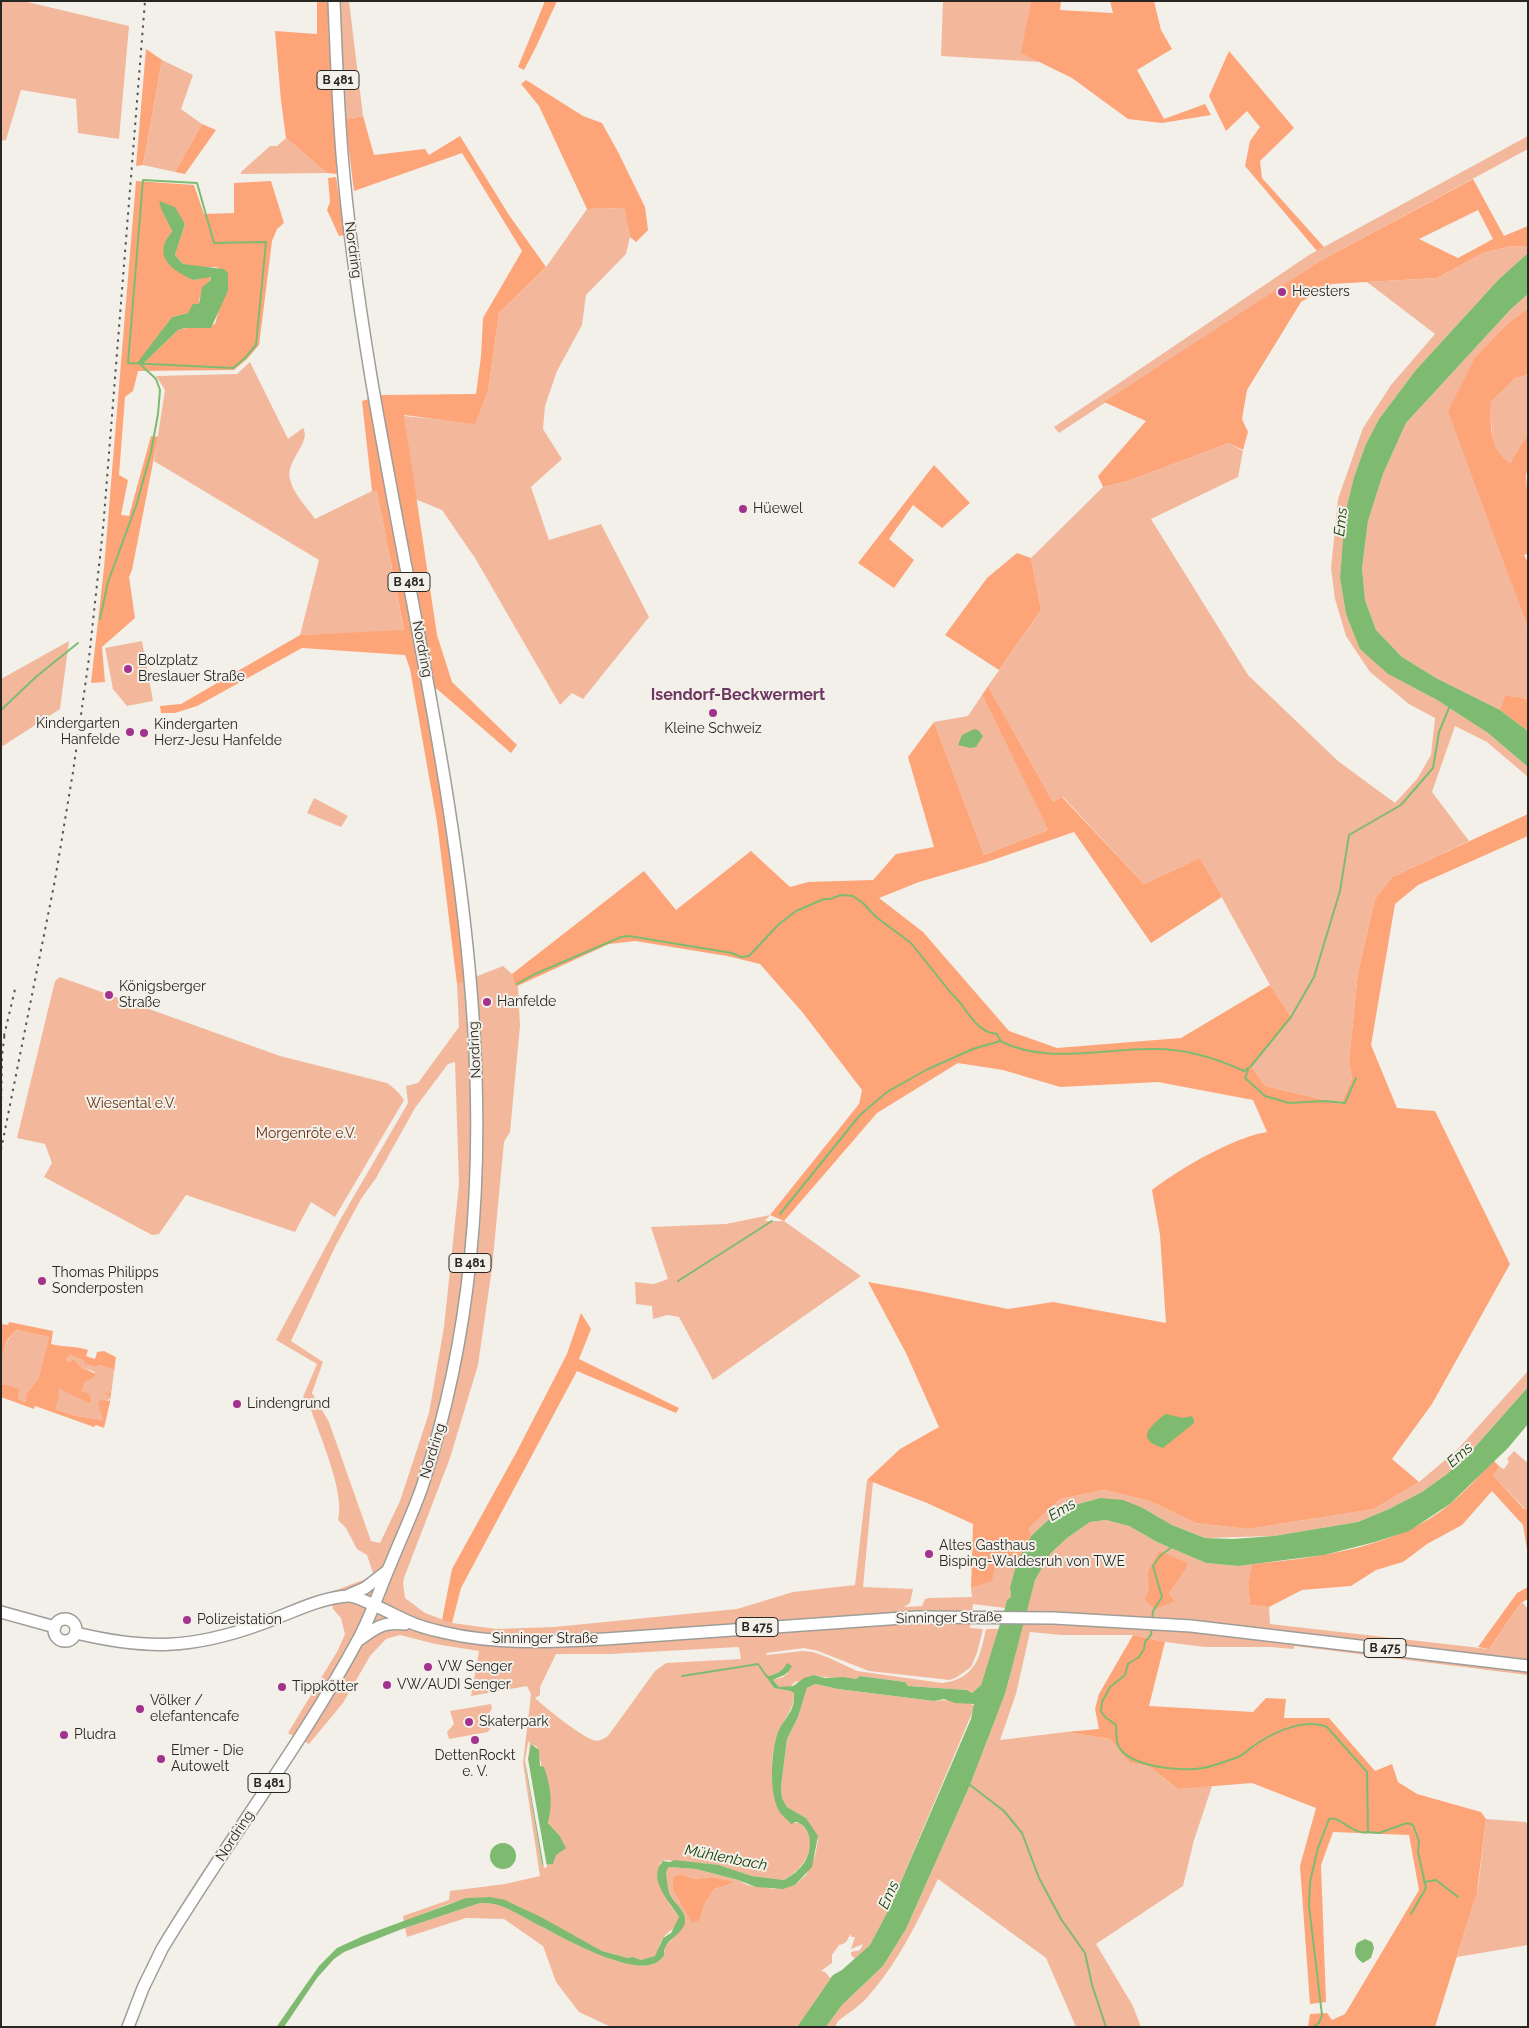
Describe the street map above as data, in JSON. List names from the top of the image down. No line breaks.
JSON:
{"streets":{"main road":["B 481","Nordring","Sinninger Straße","B 475"]},"crossings":[["Nordring","Sinninger Straße"],["Nordring","B 475"],["Sinninger Straße","B 475"]],"districts":["Isendorf-Beckwermert"],"water":["Ems","Mühlenbach"],"parks":["Wiesental e.V.","Morgenröte e.V."],"places":["Heesters","Hüewel","Bolzplatz Breslauer Straße","Kleine Schweiz","Kindergarten Hanfelde","Kindergarten Herz-Jesu Hanfelde","Königsberger Straße","Hanfelde","Thomas Philipps Sonderposten","Lindengrund","Altes Gasthaus Bisping-Waldesruh von TWE","Polizeistation","VW Senger","VW/AUDI Senger","Tippkötter","Völker / elefantencafe","Skaterpark","Pludra","DettenRockt e. V.","Elmer - Die Autowelt"]}
